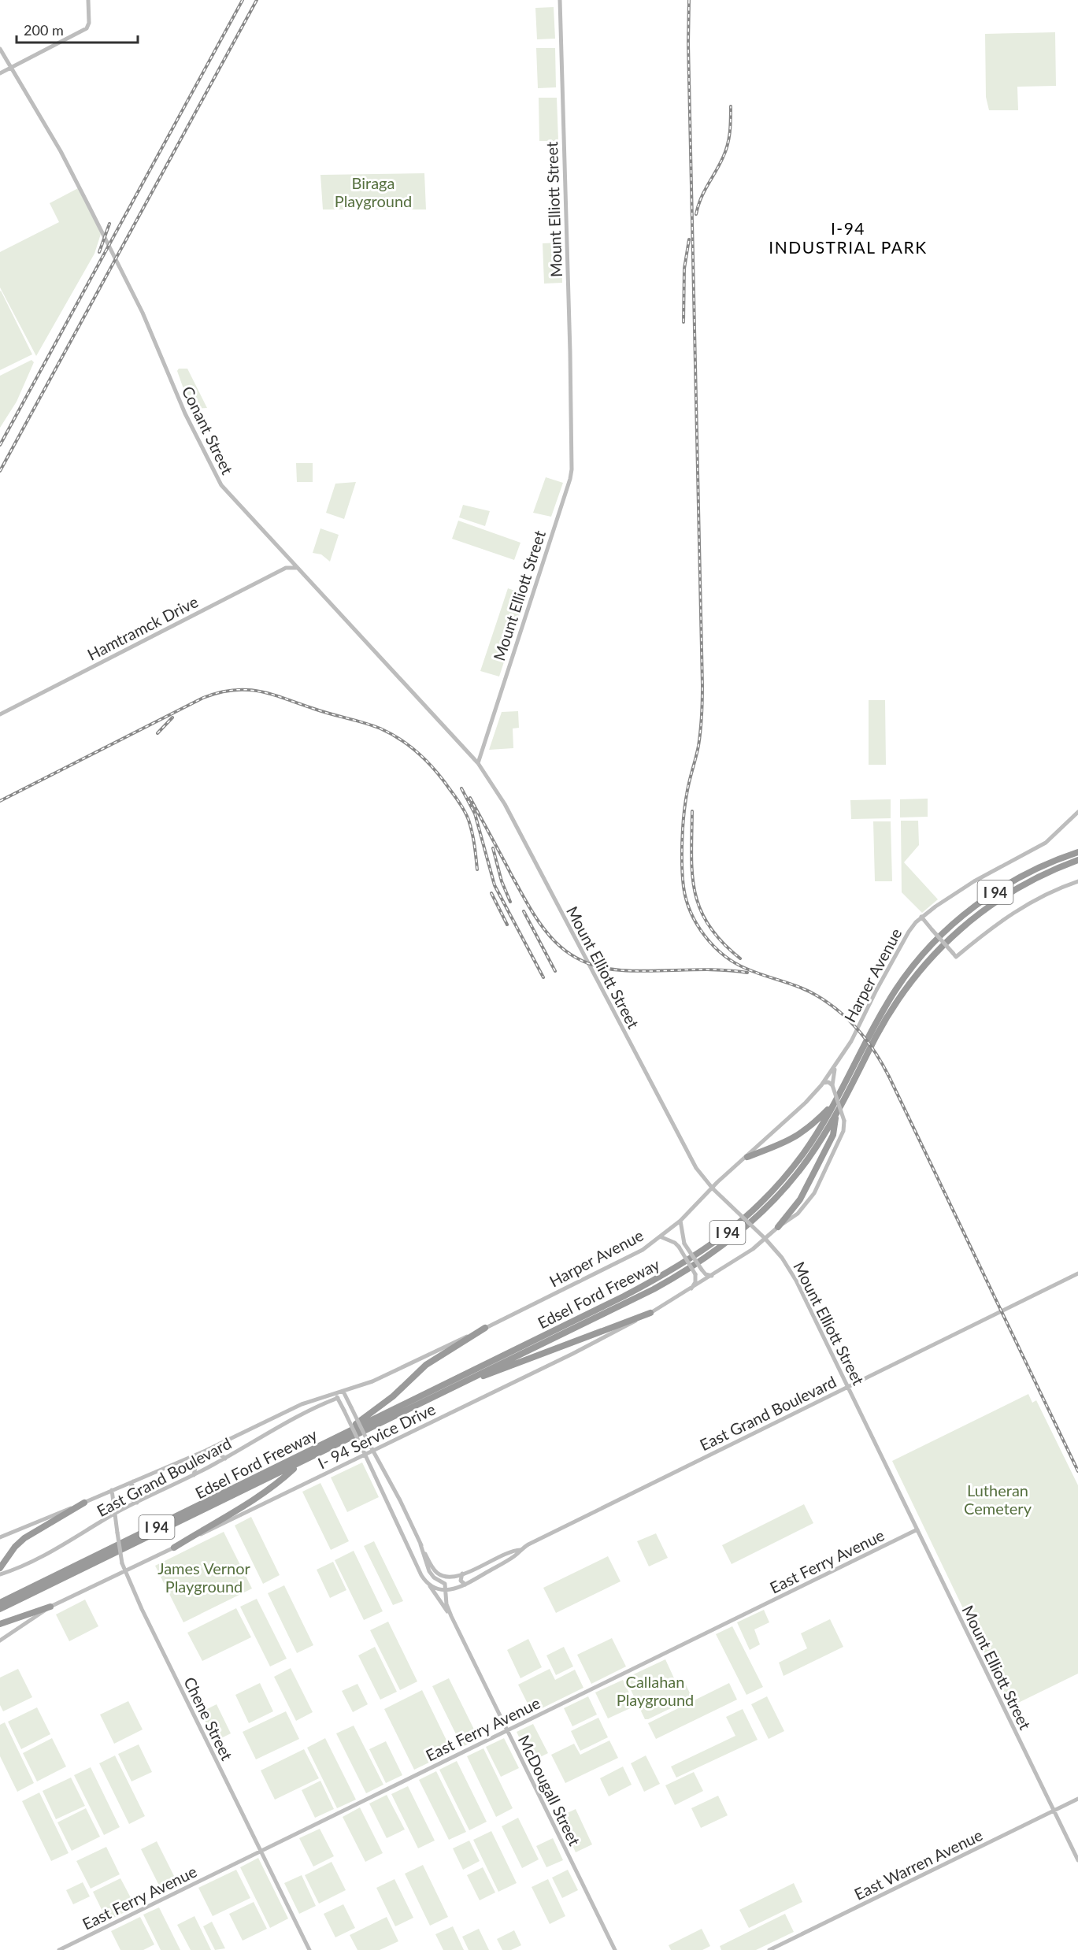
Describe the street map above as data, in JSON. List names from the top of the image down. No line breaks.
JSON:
{"streets":{"highway":["I 94","Edsel Ford Freeway"],"main road":["Mount Elliott Street","Conant Street","Hamtramck Drive","Harper Avenue","East Grand Boulevard","I- 94 Service Drive","East Ferry Avenue","Chene Street","McDougall Street","East Warren Avenue"]},"crossings":[["Mount Elliott Street","Conant Street"],["Mount Elliott Street","Harper Avenue"],["Mount Elliott Street","East Grand Boulevard"],["Mount Elliott Street","East Ferry Avenue"],["Mount Elliott Street","East Warren Avenue"],["Conant Street","Hamtramck Drive"],["Harper Avenue","East Grand Boulevard"],["East Grand Boulevard","I- 94 Service Drive"],["East Grand Boulevard","Chene Street"],["East Grand Boulevard","McDougall Street"],["East Ferry Avenue","Chene Street"],["East Ferry Avenue","McDougall Street"]],"districts":["I-94 INDUSTRIAL PARK"],"parks":["Biraga Playground","Lutheran Cemetery","James Vernor Playground","Callahan Playground"],"scale_bar":"200 m"}
